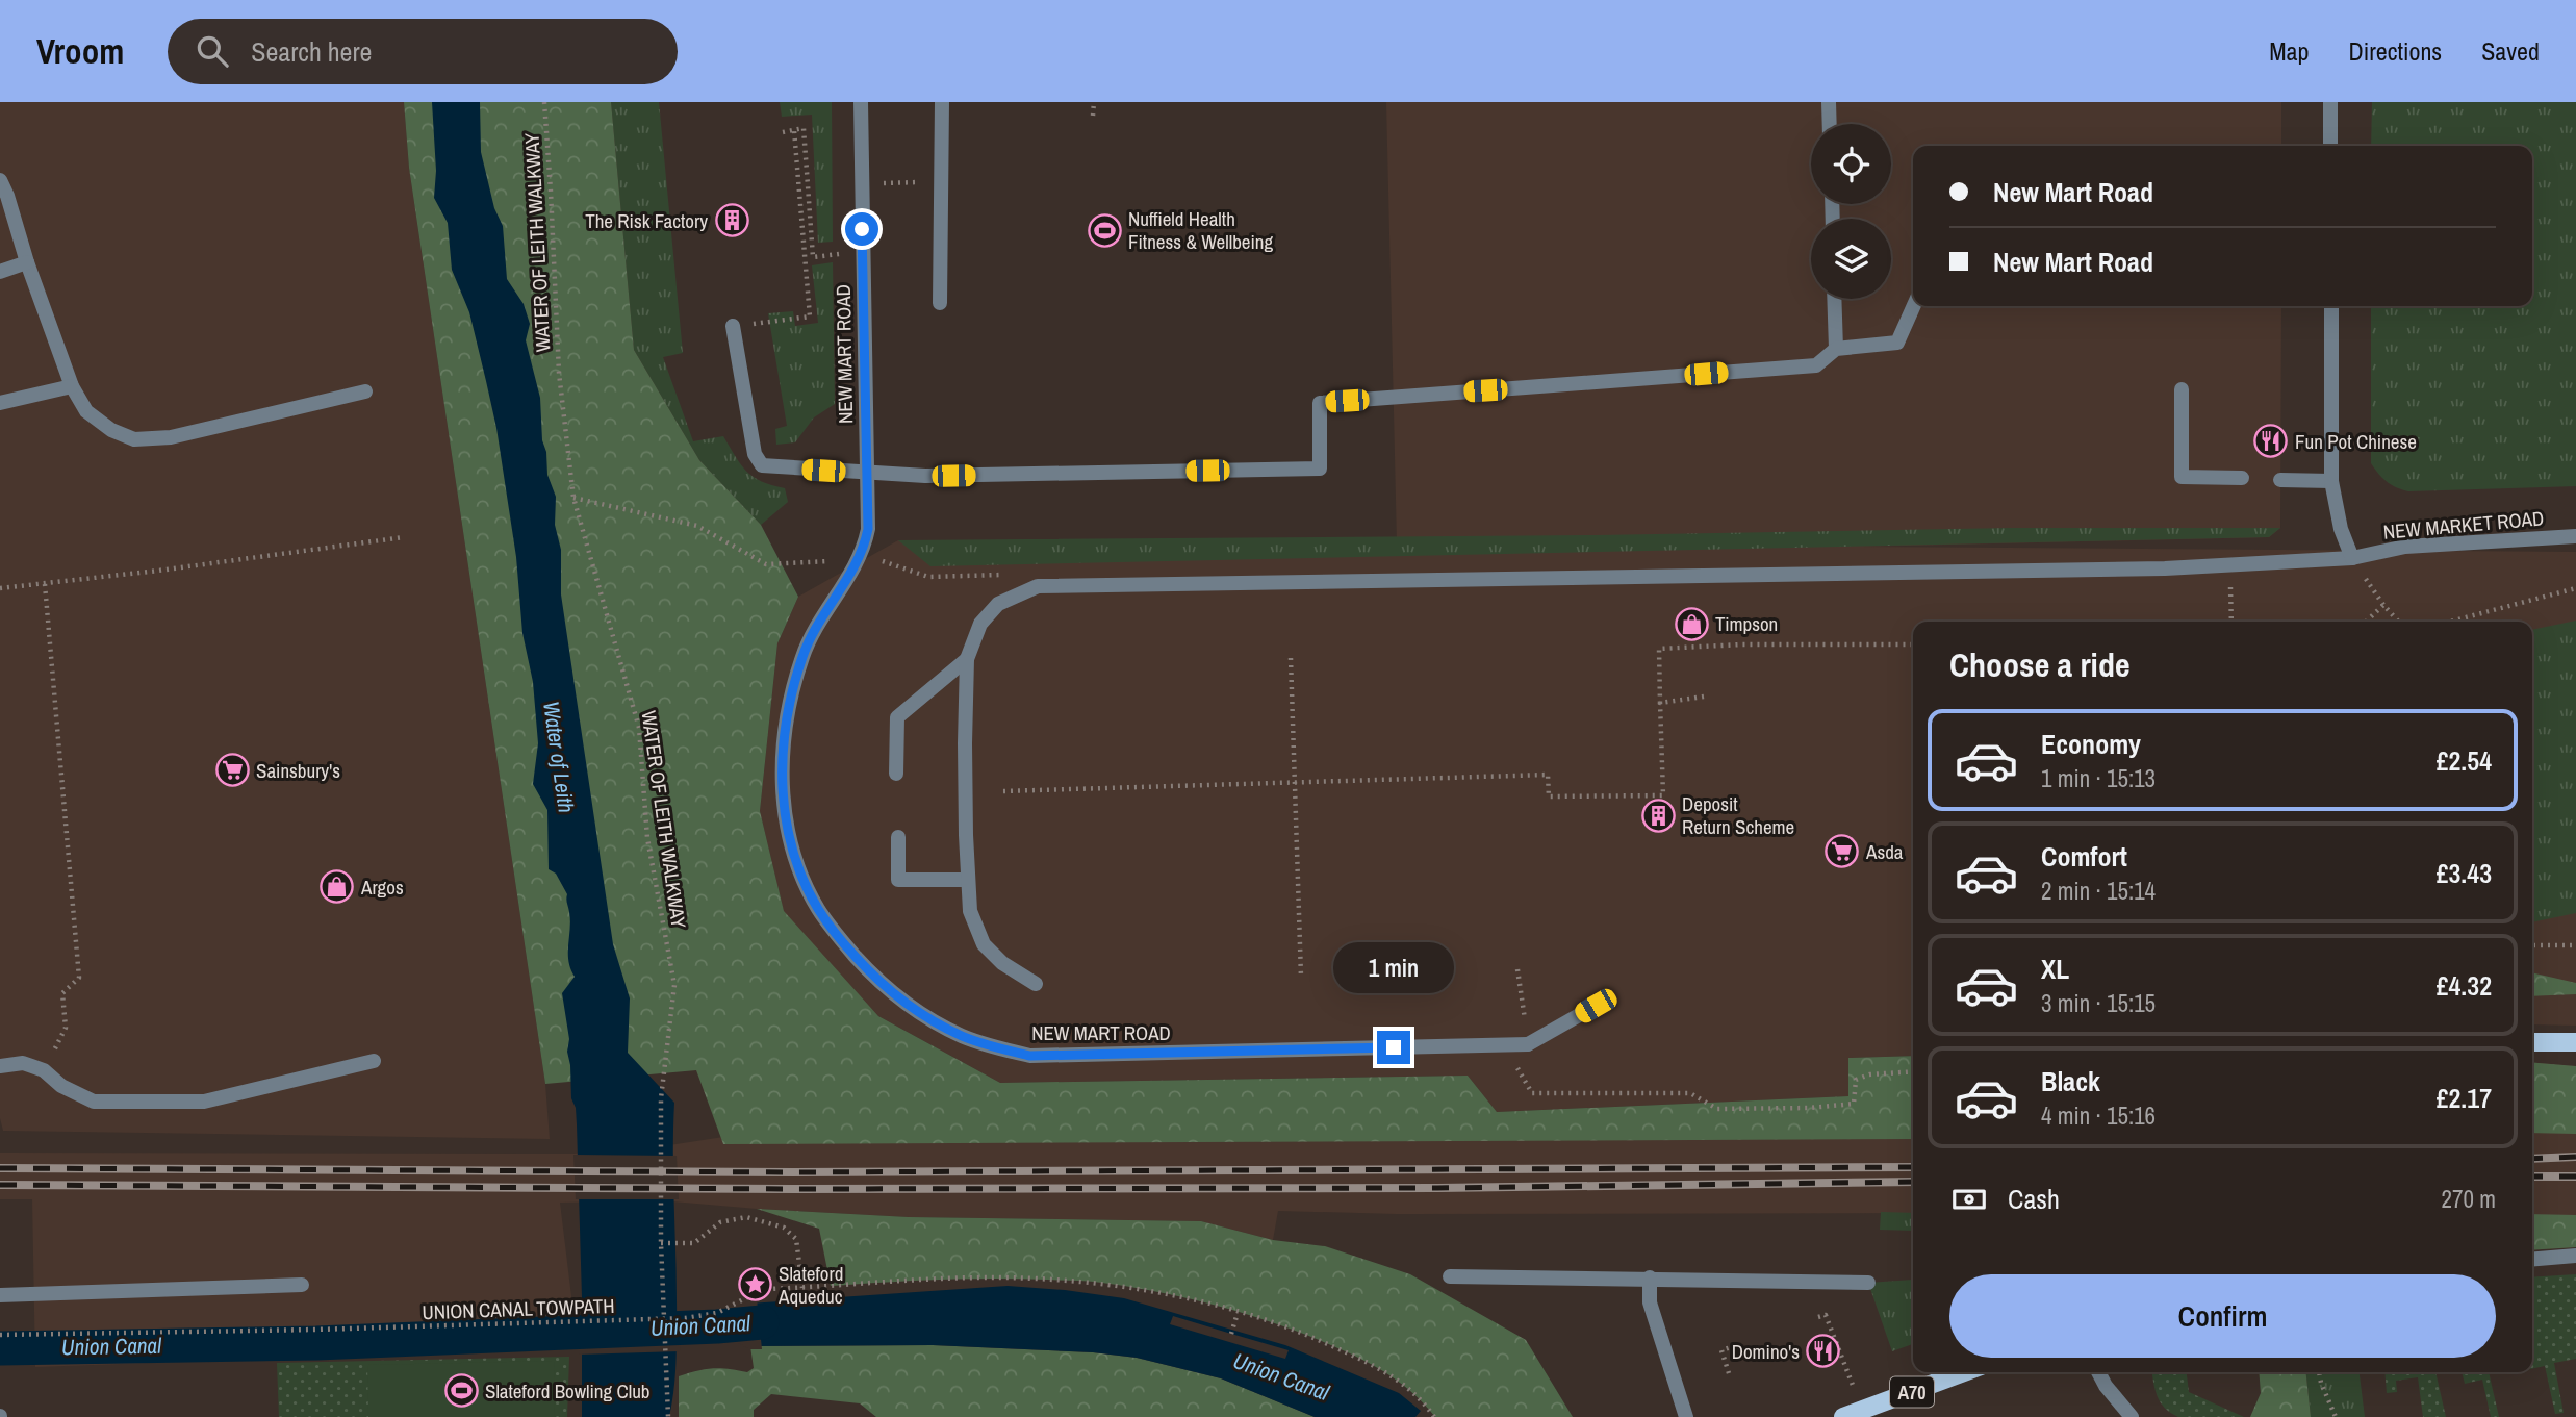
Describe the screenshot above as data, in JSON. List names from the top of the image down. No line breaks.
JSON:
{"streets":{"main road":["A70"],"street":["NEW MART ROAD","NEW MARKET ROAD"],"path":["WATER OF LEITH WALKWAY","UNION CANAL TOWPATH"]},"water":["Water of Leith","Union Canal"],"places":{"building":["The Risk Factory","Deposit Return Scheme"],"sports":["Nuffield Health Fitness & Wellbeing","Slateford Bowling Club"],"restaurant":["Fun Pot Chinese","Domino's"],"shop":["Timpson","Argos"],"supermarket":["Sainsbury's","Asda"],"place":["Slateford Aqueduc"]},"page":{"header":"Vroom","search":"Search here","nav":["Map","Directions","Saved"],"banner":["New Mart Road","New Mart Road"],"heading":"Choose a ride","list":[{"name":"Economy","note":"1 min · 15:13","value":"£2.54"},{"name":"Comfort","note":"2 min · 15:14","value":"£3.43"},{"name":"XL","note":"3 min · 15:15","value":"£4.32"},{"name":"Black","note":"4 min · 15:16","value":"£2.17"}],"bubble":"1 min","pay":["Cash","270 m"],"buttons":"Confirm"}}
